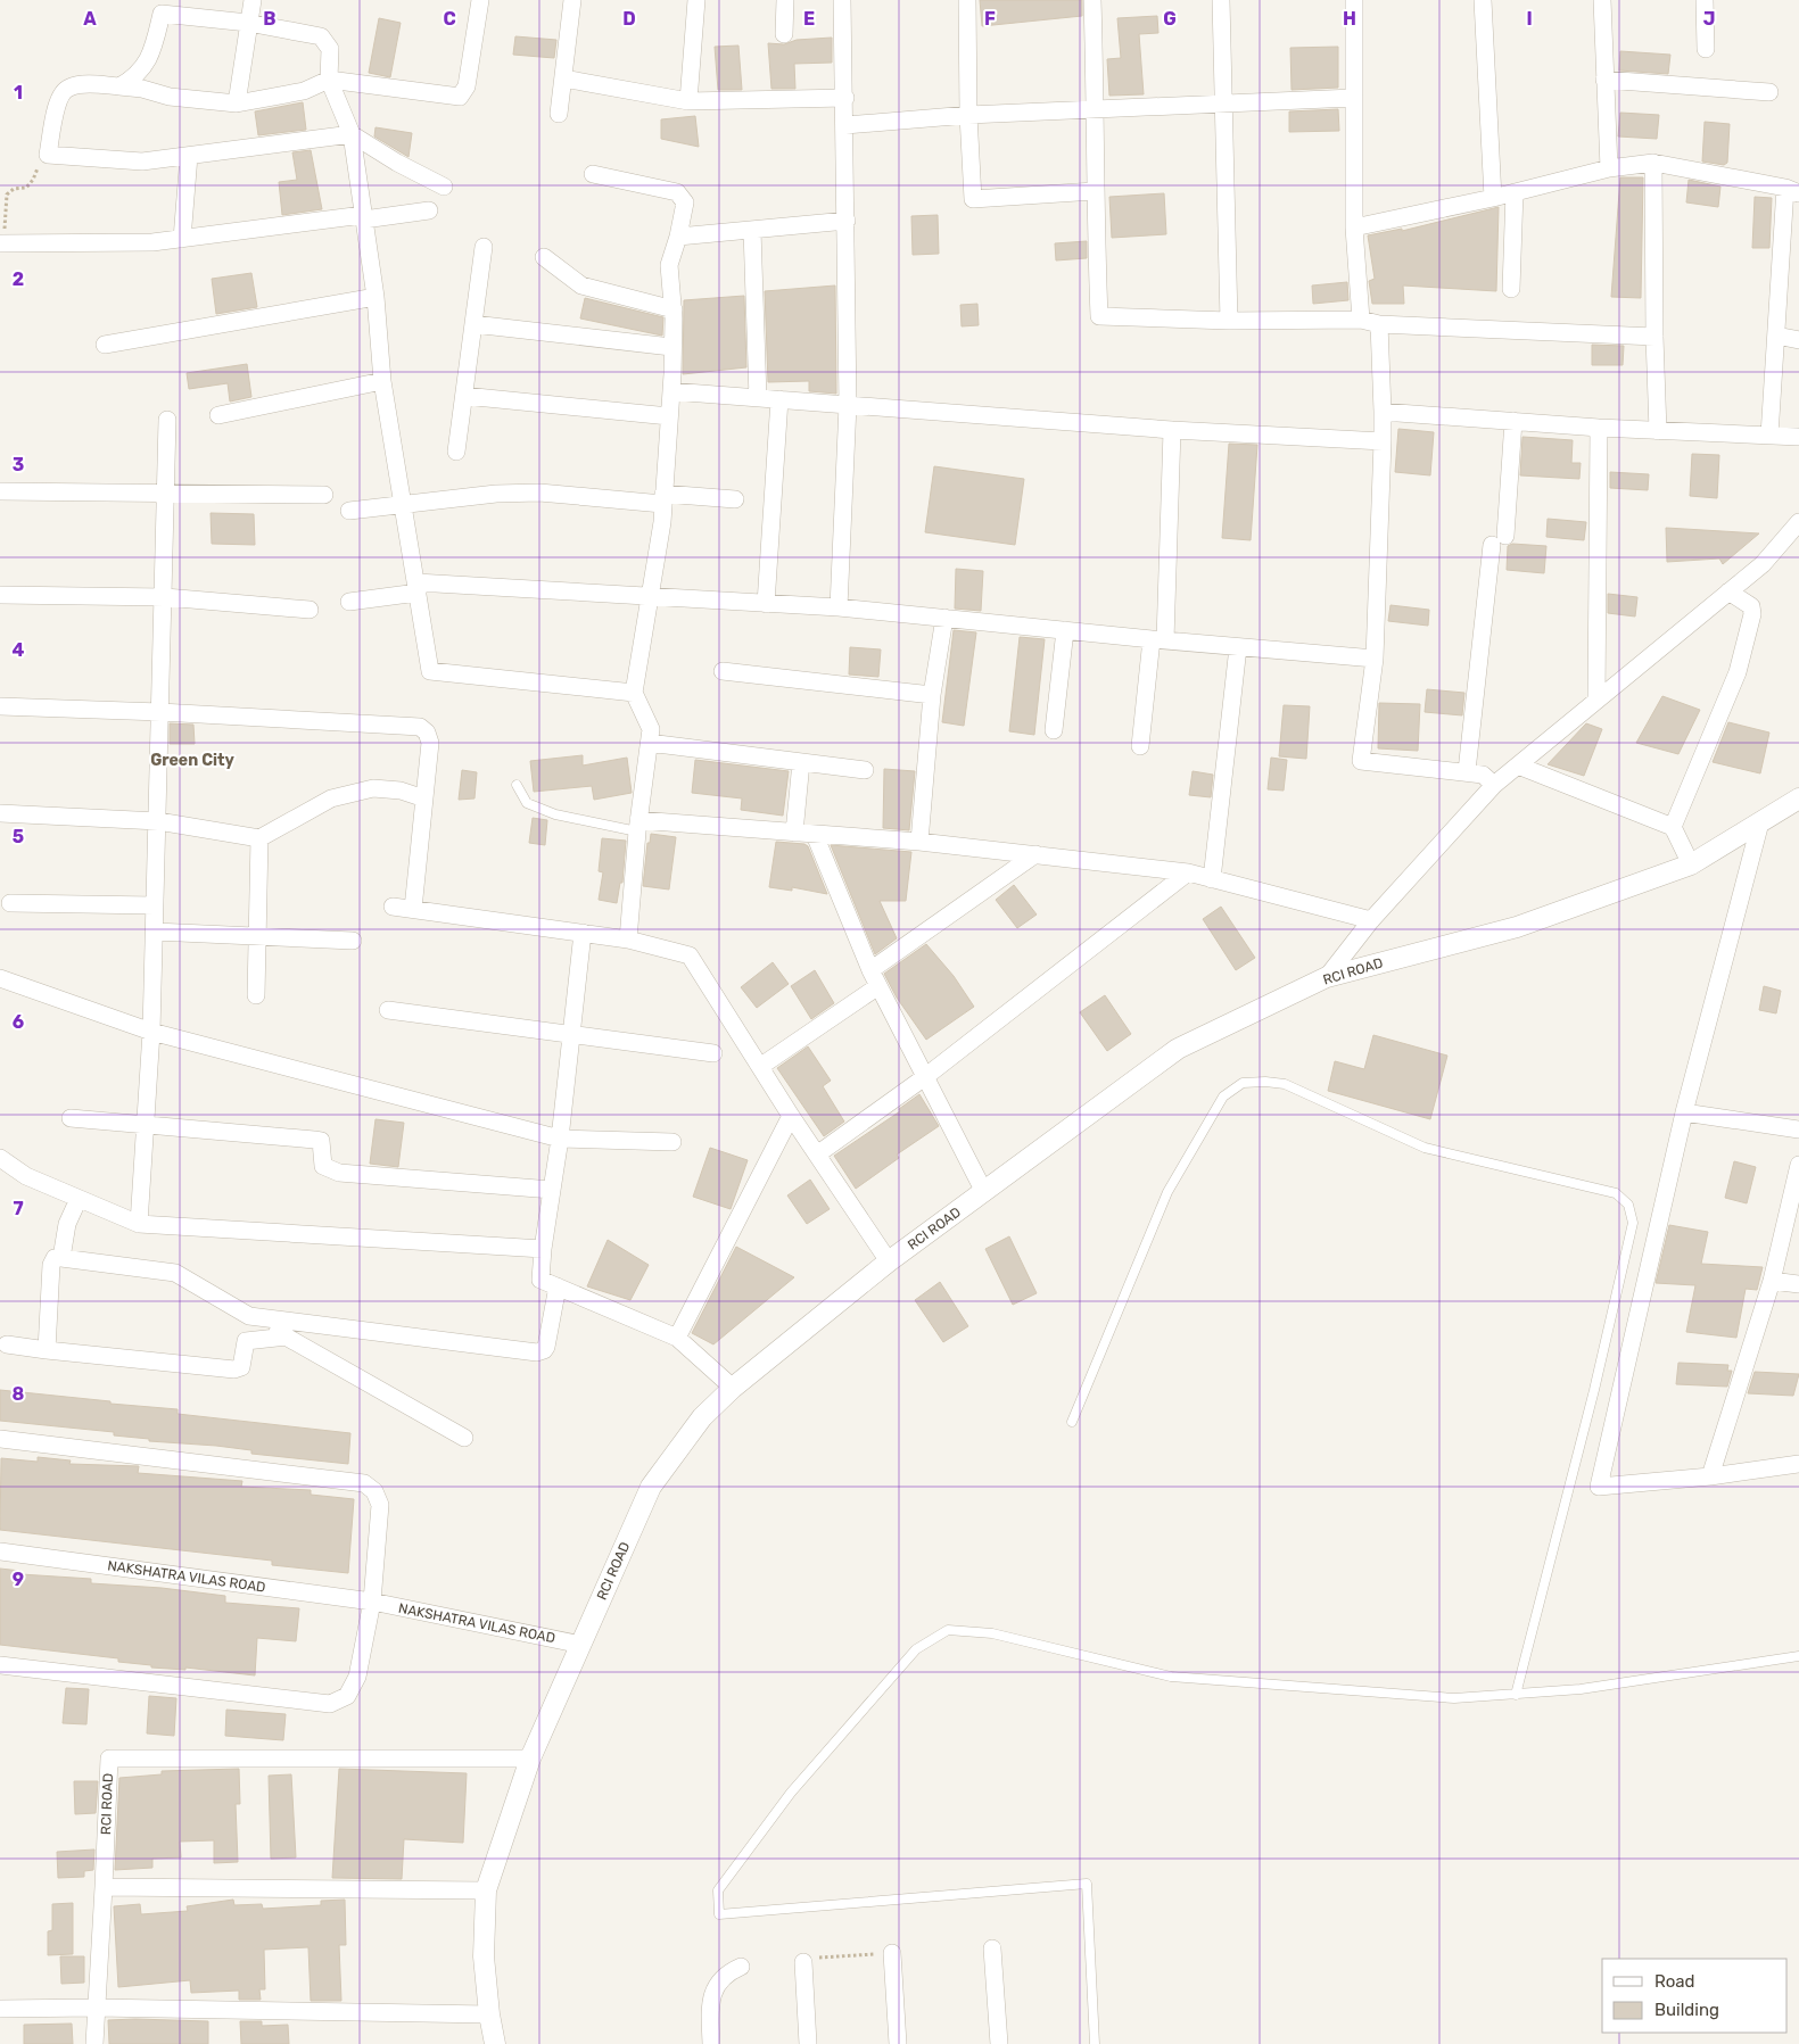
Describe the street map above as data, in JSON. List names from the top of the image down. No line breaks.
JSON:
{"streets":{"street":["RCI ROAD","NAKSHATRA VILAS ROAD"]},"crossings":[["RCI ROAD","NAKSHATRA VILAS ROAD"]],"districts":["Green City"],"legend":["Road","Building"],"grid":{"columns":["A","B","C","D","E","F","G","H","I","J"],"rows":["1","2","3","4","5","6","7","8","9"]}}
